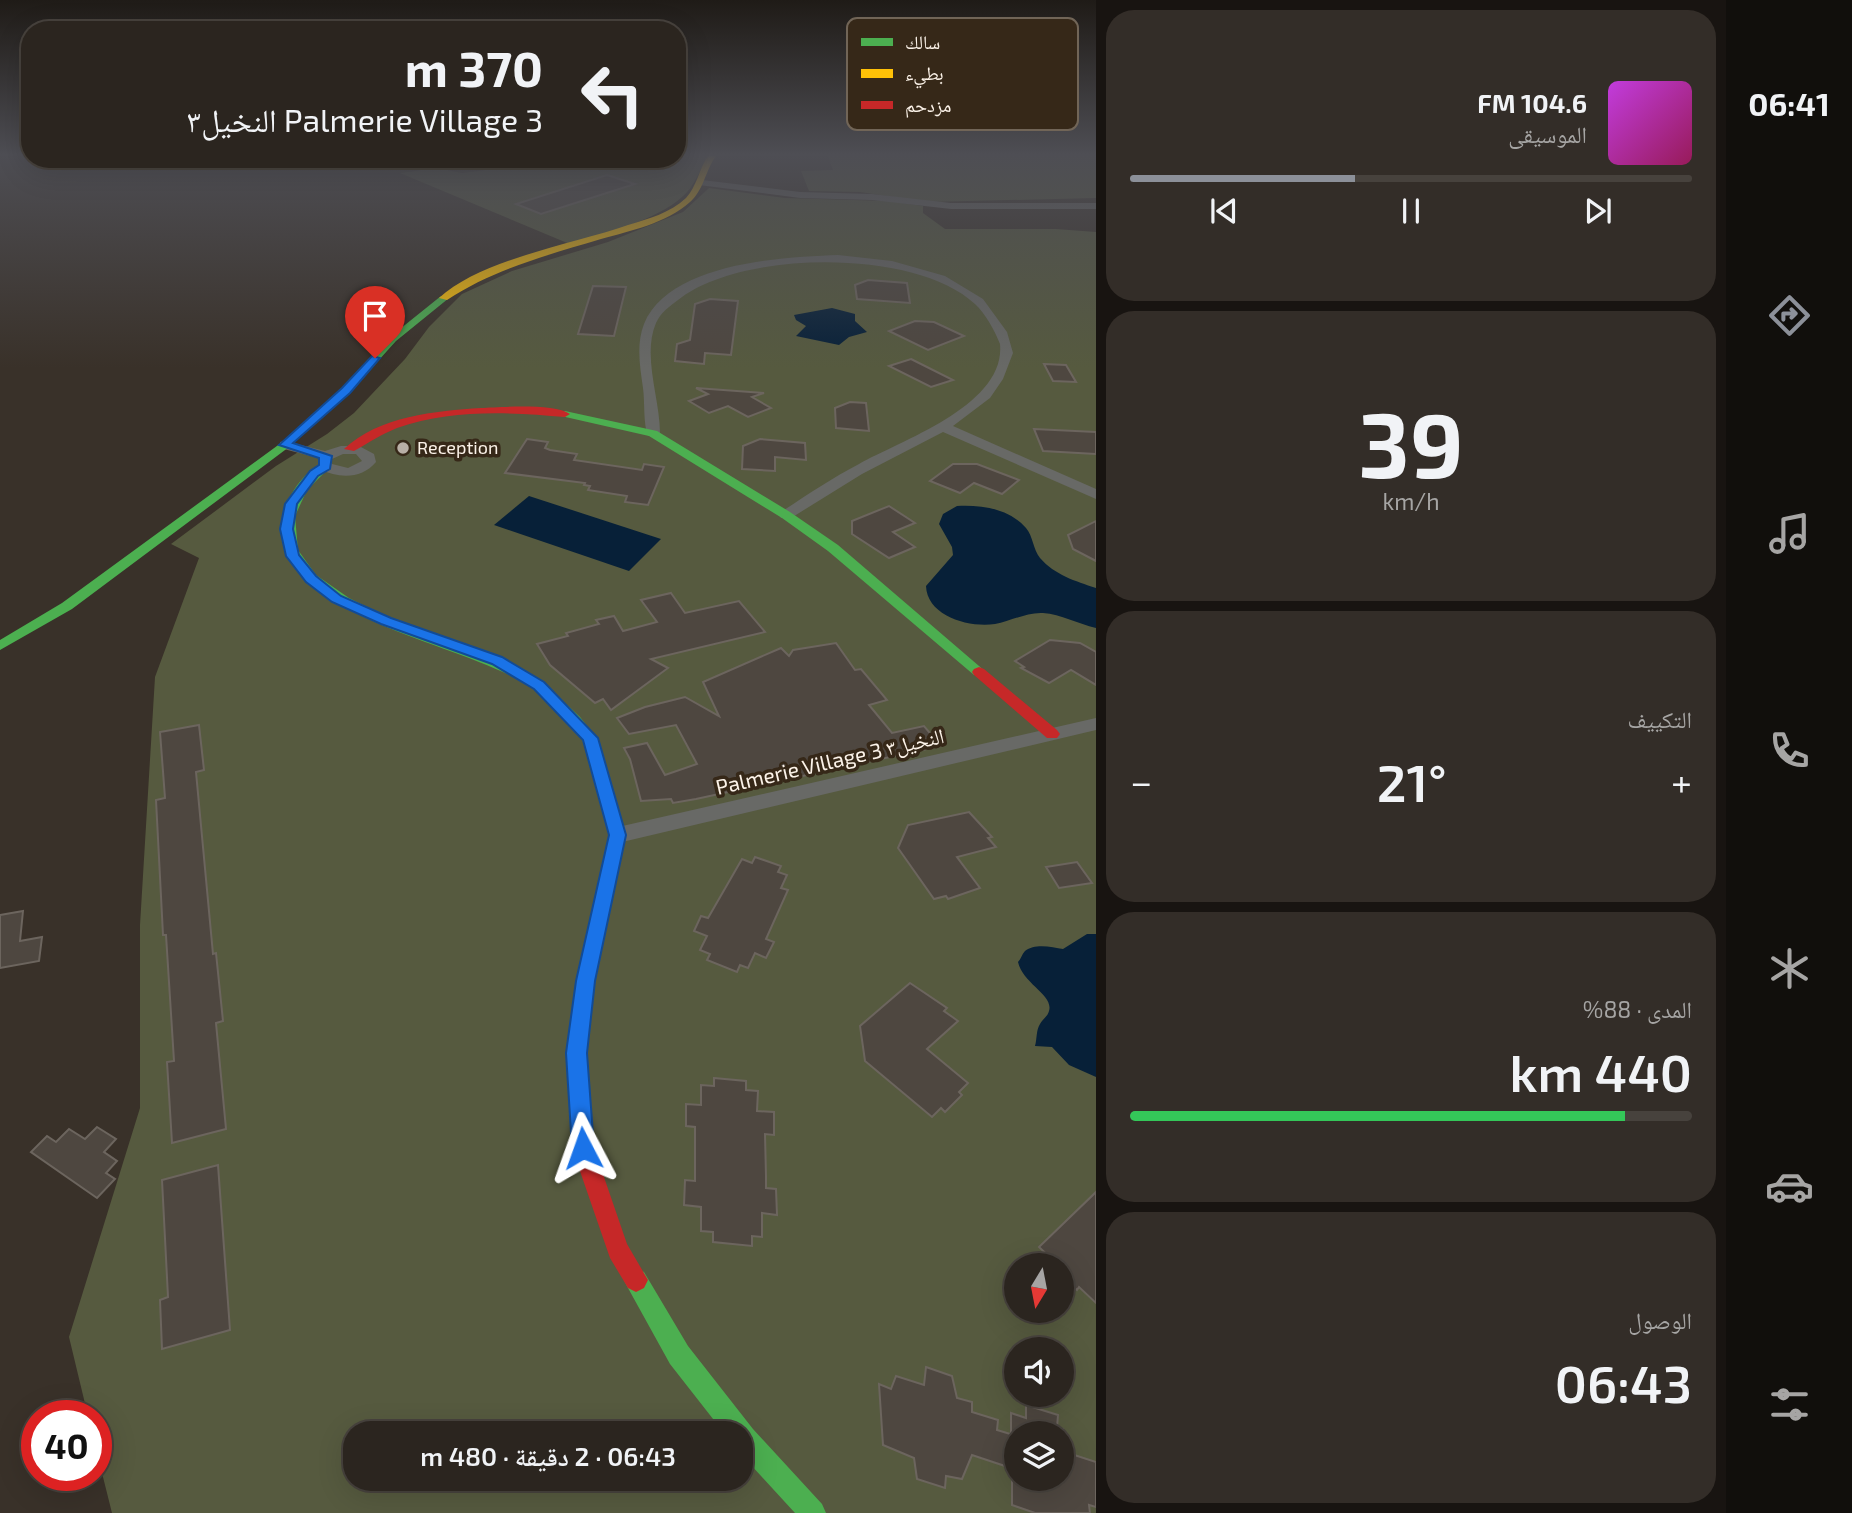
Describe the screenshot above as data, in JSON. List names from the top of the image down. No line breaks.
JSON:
{"streets":{"street":["Palmerie Village 3 النخيل٣"]},"places":["Reception"],"legend":["سالك","بطيء","مزدحم"],"north":"bottom","page":{"tabs":"06:41","turn":["370 m","Palmerie Village 3 النخيل٣"],"song":["104.6 FM","الموسيقى"],"tile":[["39","km/h"],"التكييف",["المدى · 88%","440 km"],["الوصول","06:43"]],"heat":["−","21°","+"],"limit":"40","trip":"06:43 · 2 دقيقة · 480 m"}}
